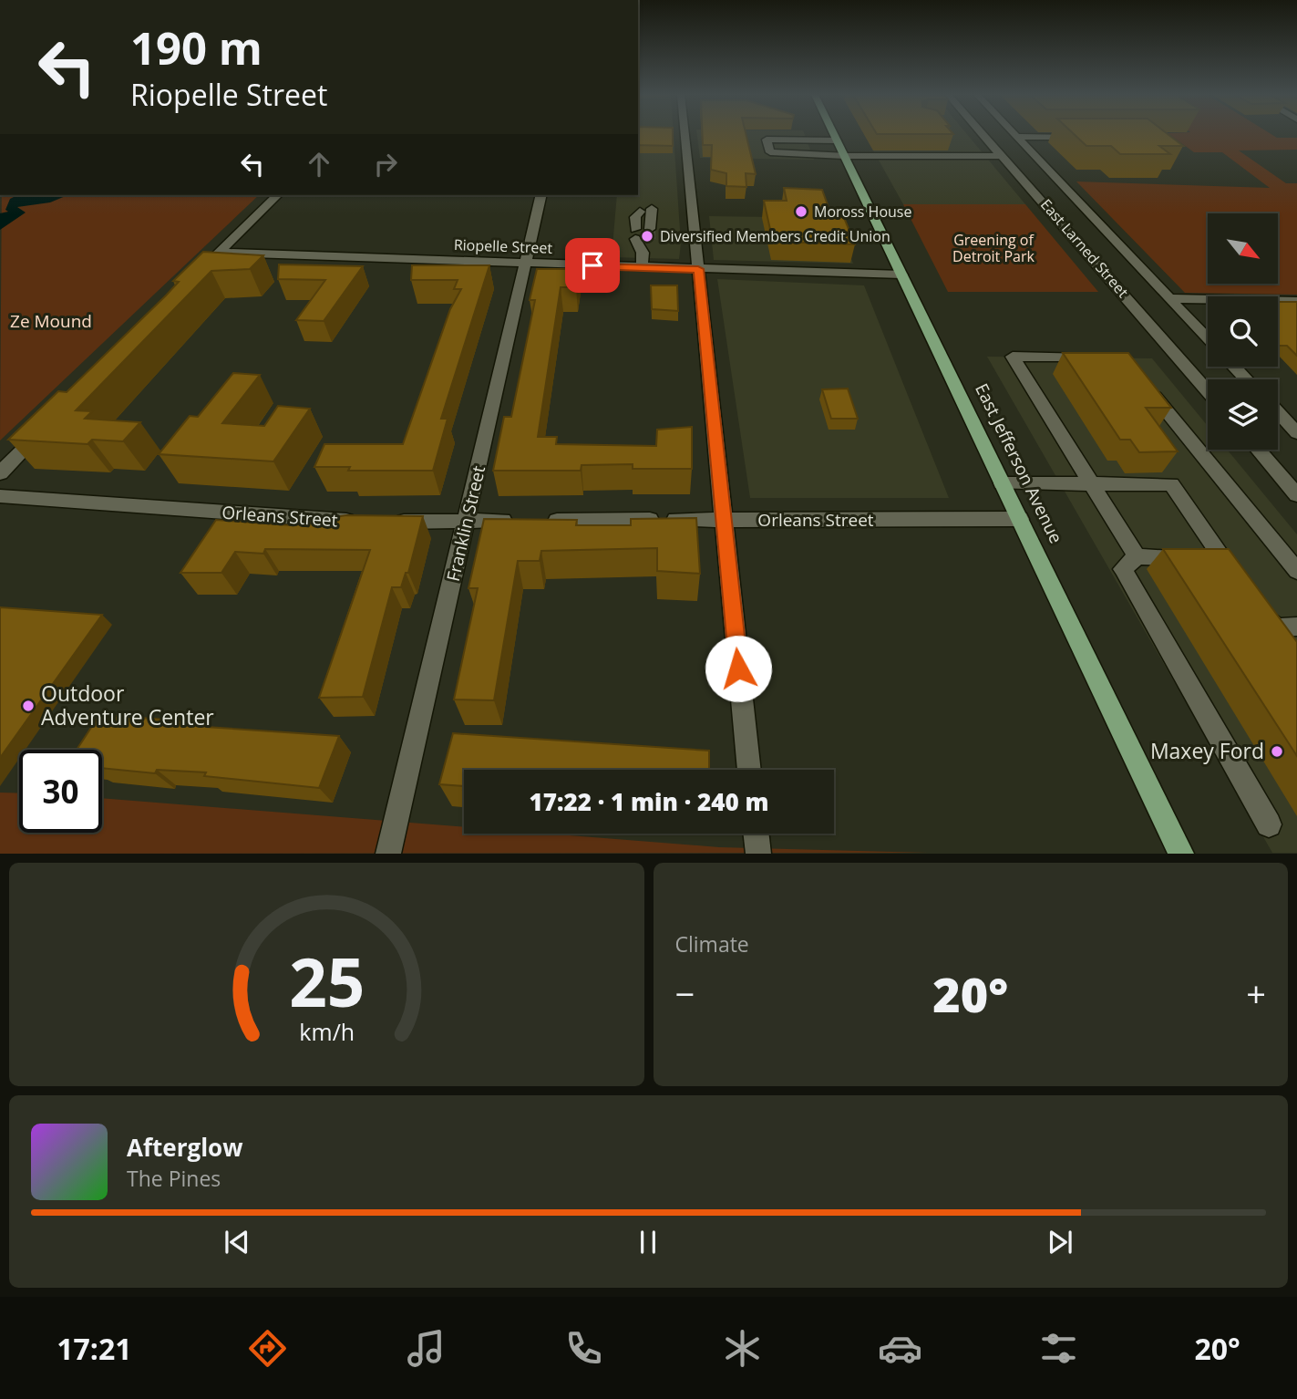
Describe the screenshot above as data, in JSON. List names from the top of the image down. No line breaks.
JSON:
{"streets":{"main road":["East Jefferson Avenue"],"street":["Riopelle Street","East Larned Street","Orleans Street","Franklin Street"]},"crossings":[["Riopelle Street","East Jefferson Avenue"],["Riopelle Street","Franklin Street"],["East Jefferson Avenue","Orleans Street"],["Orleans Street","Franklin Street"]],"parks":["Greening of Detroit Park","Ze Mound"],"places":["Moross House","Diversified Members Credit Union","Outdoor Adventure Center","Maxey Ford"],"north":"bottom right","page":{"turn":["190 m","Riopelle Street"],"limit":"30","trip":"17:22 · 1 min · 240 m","tile":"Climate","heat":["−","20°","+"],"song":["Afterglow","The Pines"],"tabs":["17:21","20°"],"gauge":["25","km/h"]}}
